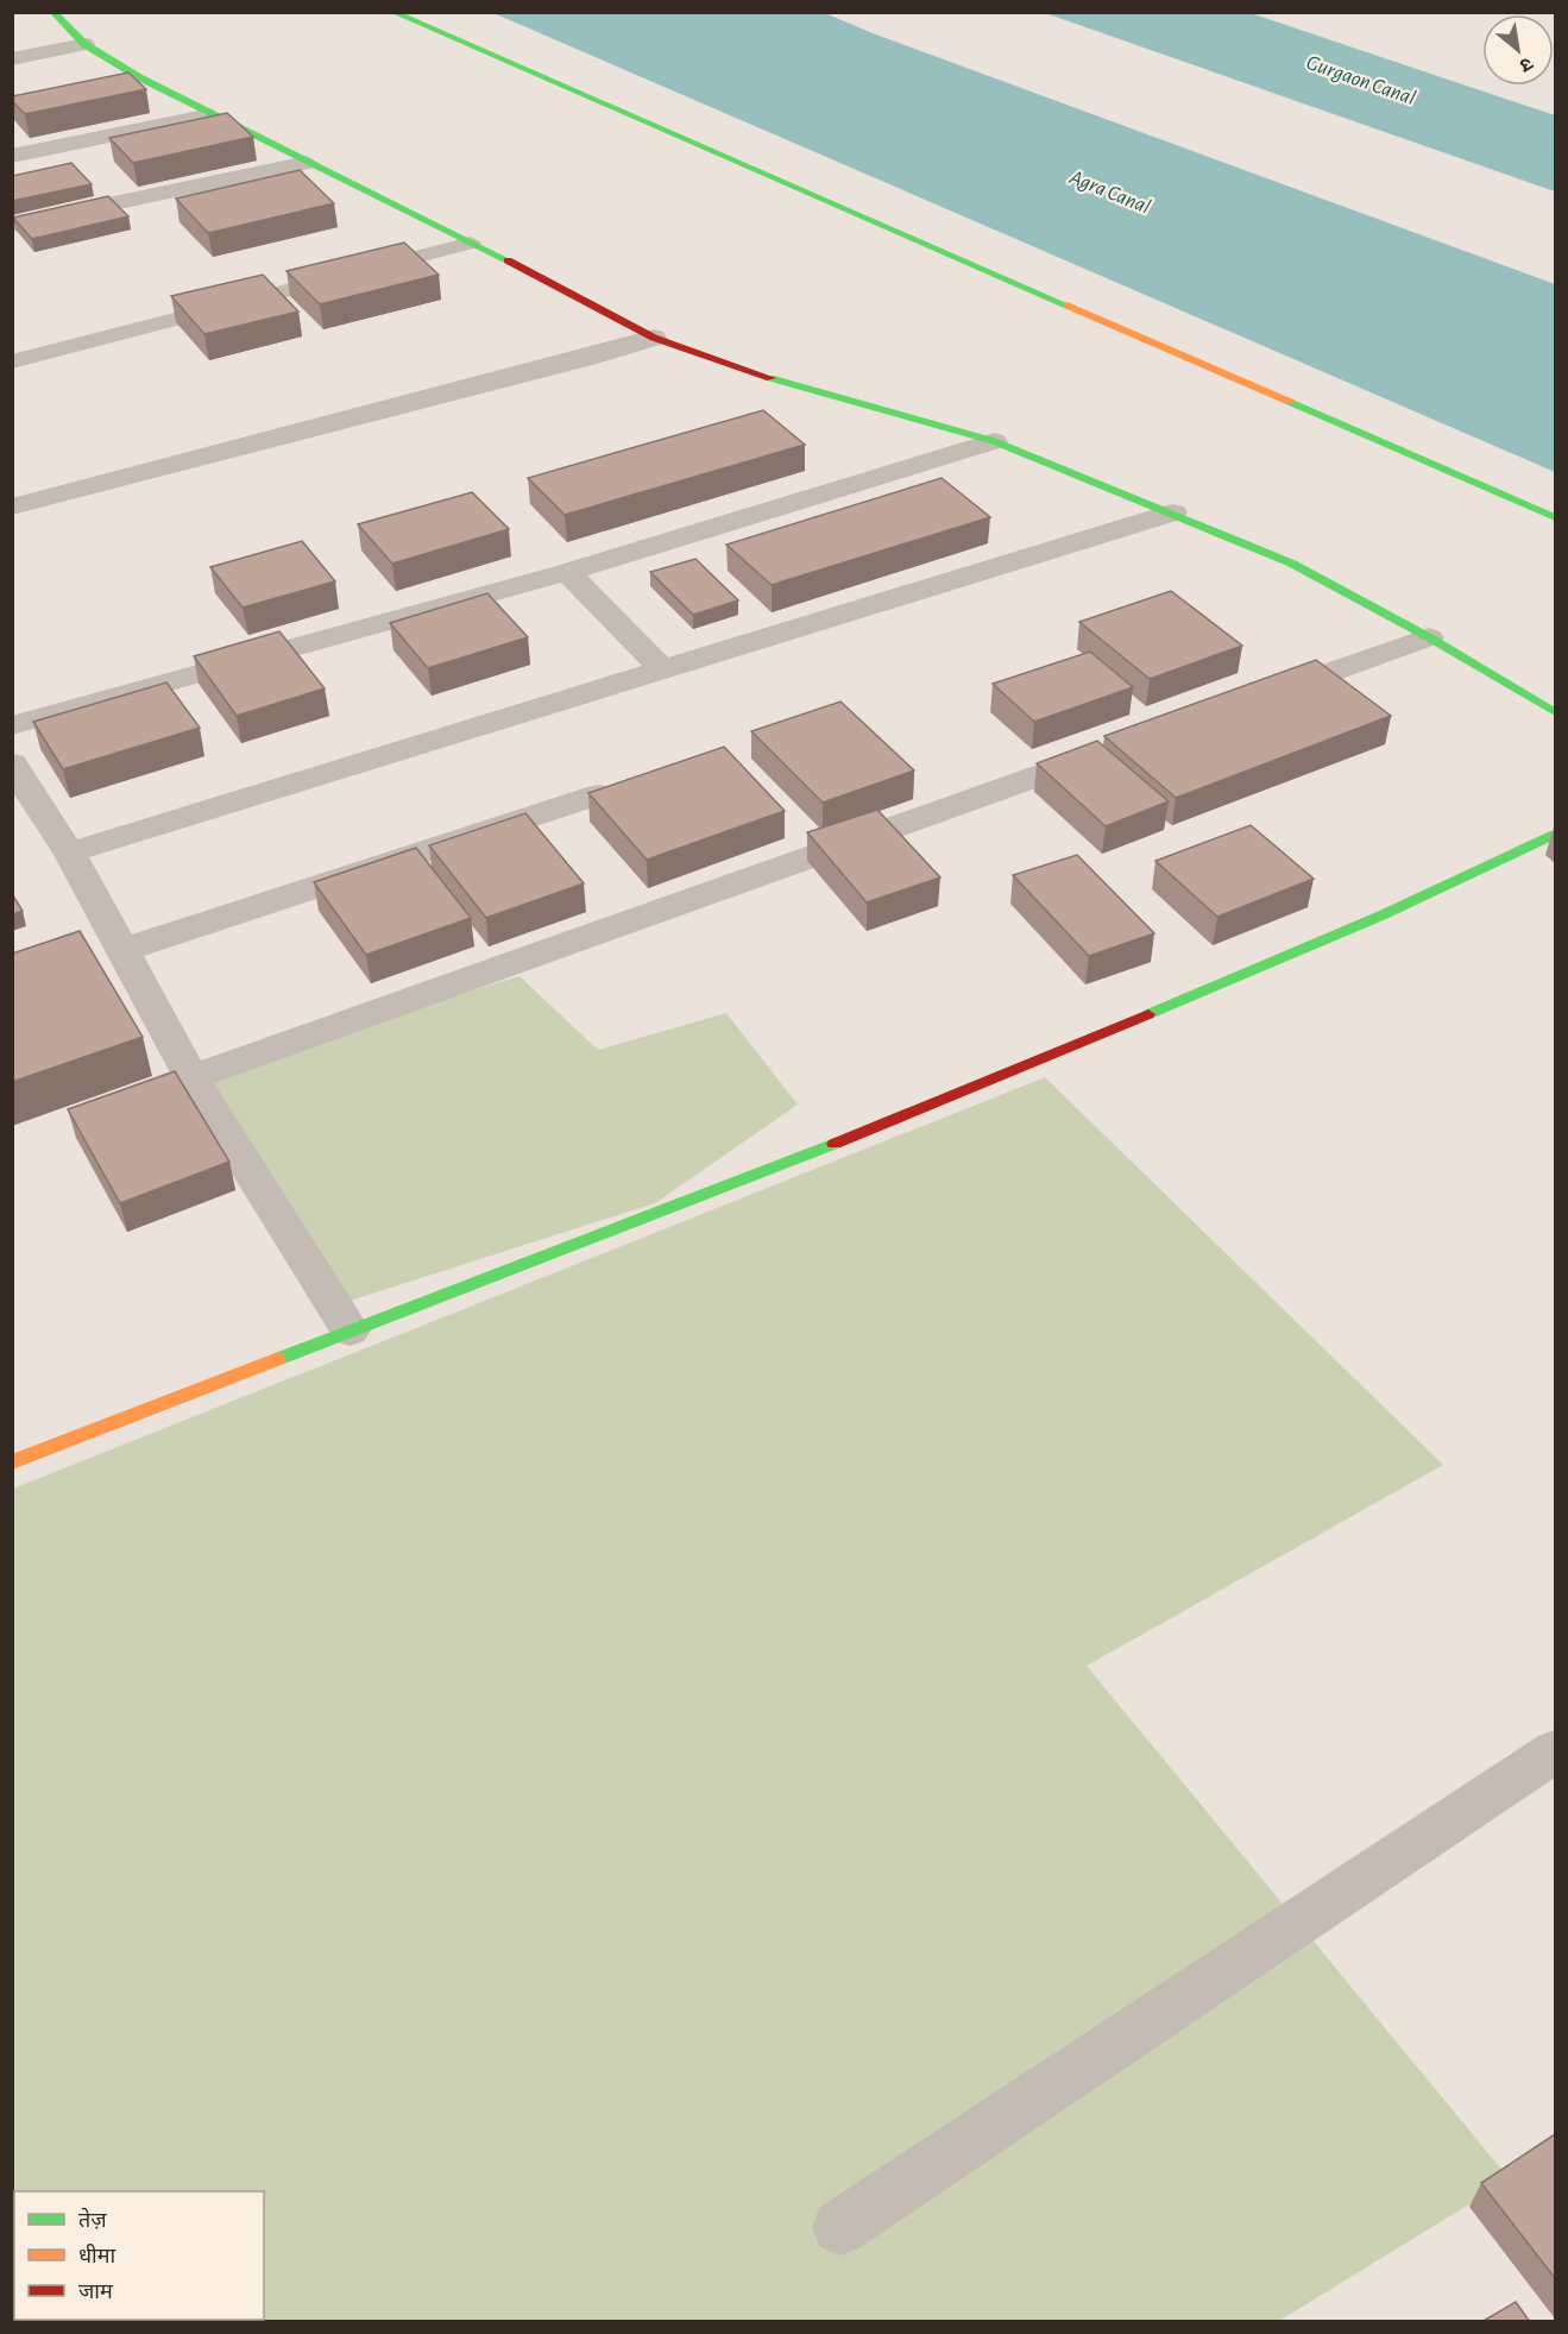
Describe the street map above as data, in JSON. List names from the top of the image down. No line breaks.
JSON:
{"water":["Gurgaon Canal","Agra Canal"],"legend":["तेज़","धीमा","जाम"],"north":"bottom right"}
